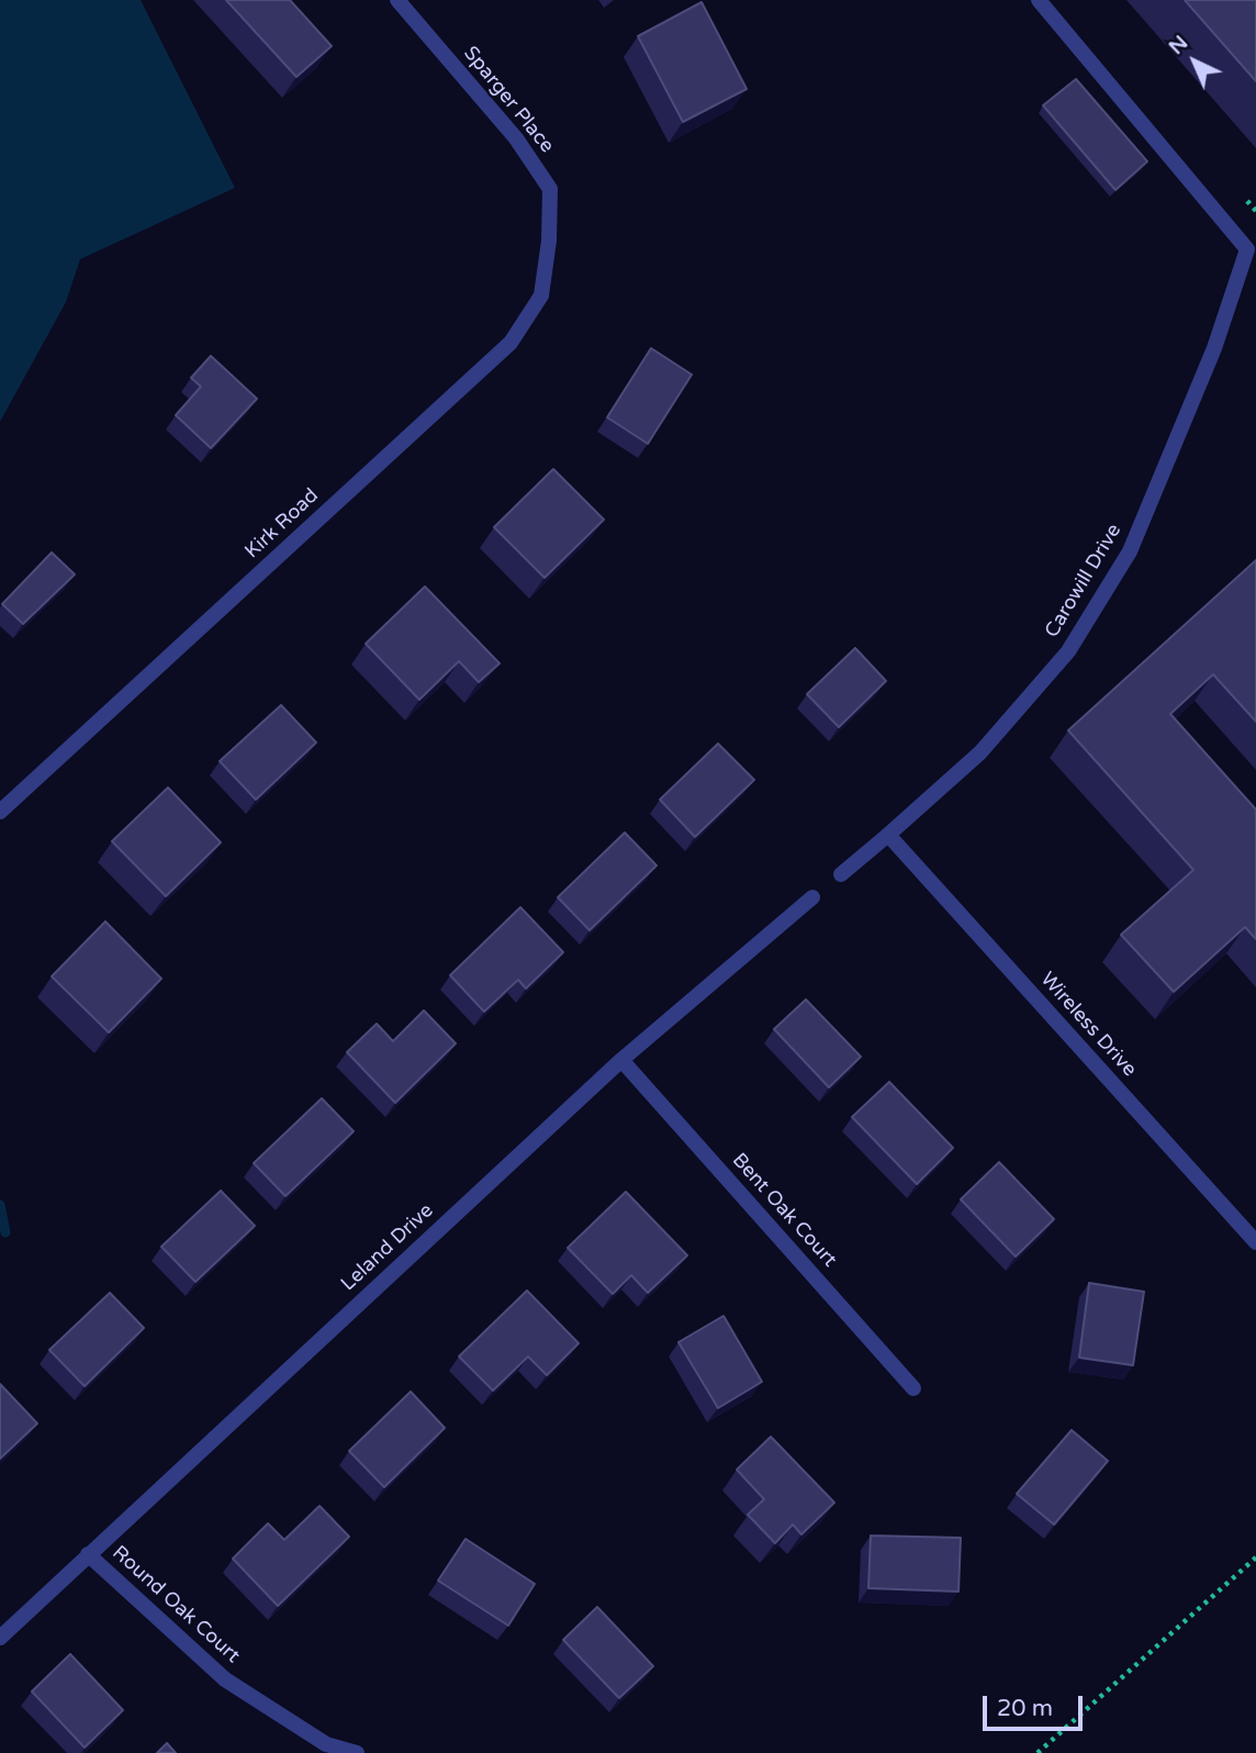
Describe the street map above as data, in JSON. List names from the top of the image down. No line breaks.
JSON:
{"streets":{"street":["Sparger Place","Kirk Road","Carowill Drive","Wireless Drive","Bent Oak Court","Leland Drive","Round Oak Court"]},"crossings":[["Sparger Place","Kirk Road"],["Carowill Drive","Wireless Drive"],["Bent Oak Court","Leland Drive"],["Leland Drive","Round Oak Court"]],"scale_bar":"20 m","north":"top left"}
